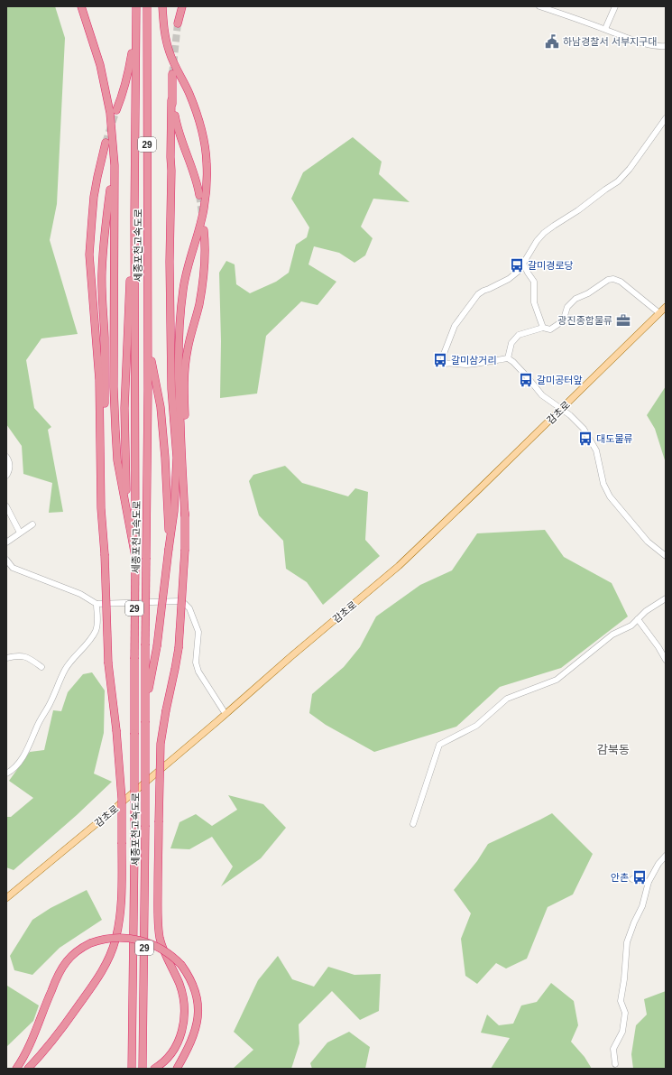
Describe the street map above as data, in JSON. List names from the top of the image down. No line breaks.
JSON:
{"streets":{"highway":["29","세종포천고속도로"],"main road":["감초로"]},"districts":["감북동"],"places":{"public building":["하남경찰서 서부지구대"],"bus stop":["갈미경로당","갈미삼거리","갈미공터앞","대도물류","안촌"],"office":["광진종합물류"]}}
